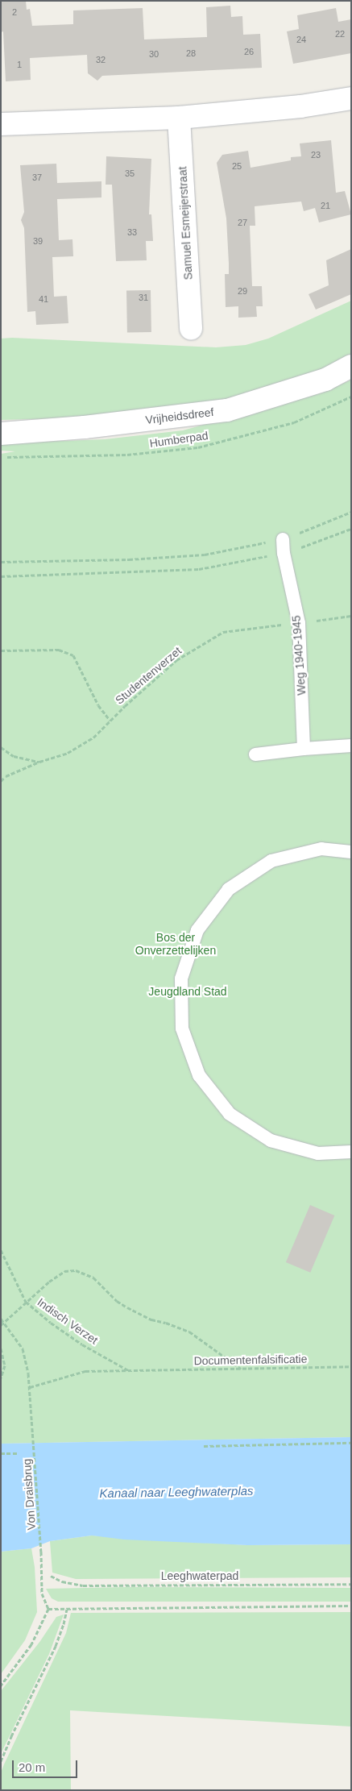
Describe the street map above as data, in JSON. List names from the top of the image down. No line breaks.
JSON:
{"streets":{"street":["Samuel Esmeijerstraat","Vrijheidsdreef"],"lane":["Weg 1940-1945"],"path":["Humberpad","Studentenverzet","Indisch Verzet","Documentenfalsificatie","Von Draisbrug","Leeghwaterpad"]},"crossings":[["Weg 1940-1945","Studentenverzet"],["Indisch Verzet","Documentenfalsificatie"],["Documentenfalsificatie","Von Draisbrug"]],"water":["Kanaal naar Leeghwaterplas"],"parks":["Bos der Onverzettelijken","Jeugdland Stad"],"house_numbers":["2","22","24","26","28","30","32","1","23","25","35","37","21","27","33","39","29","31","41"],"scale_bar":"20 m"}
